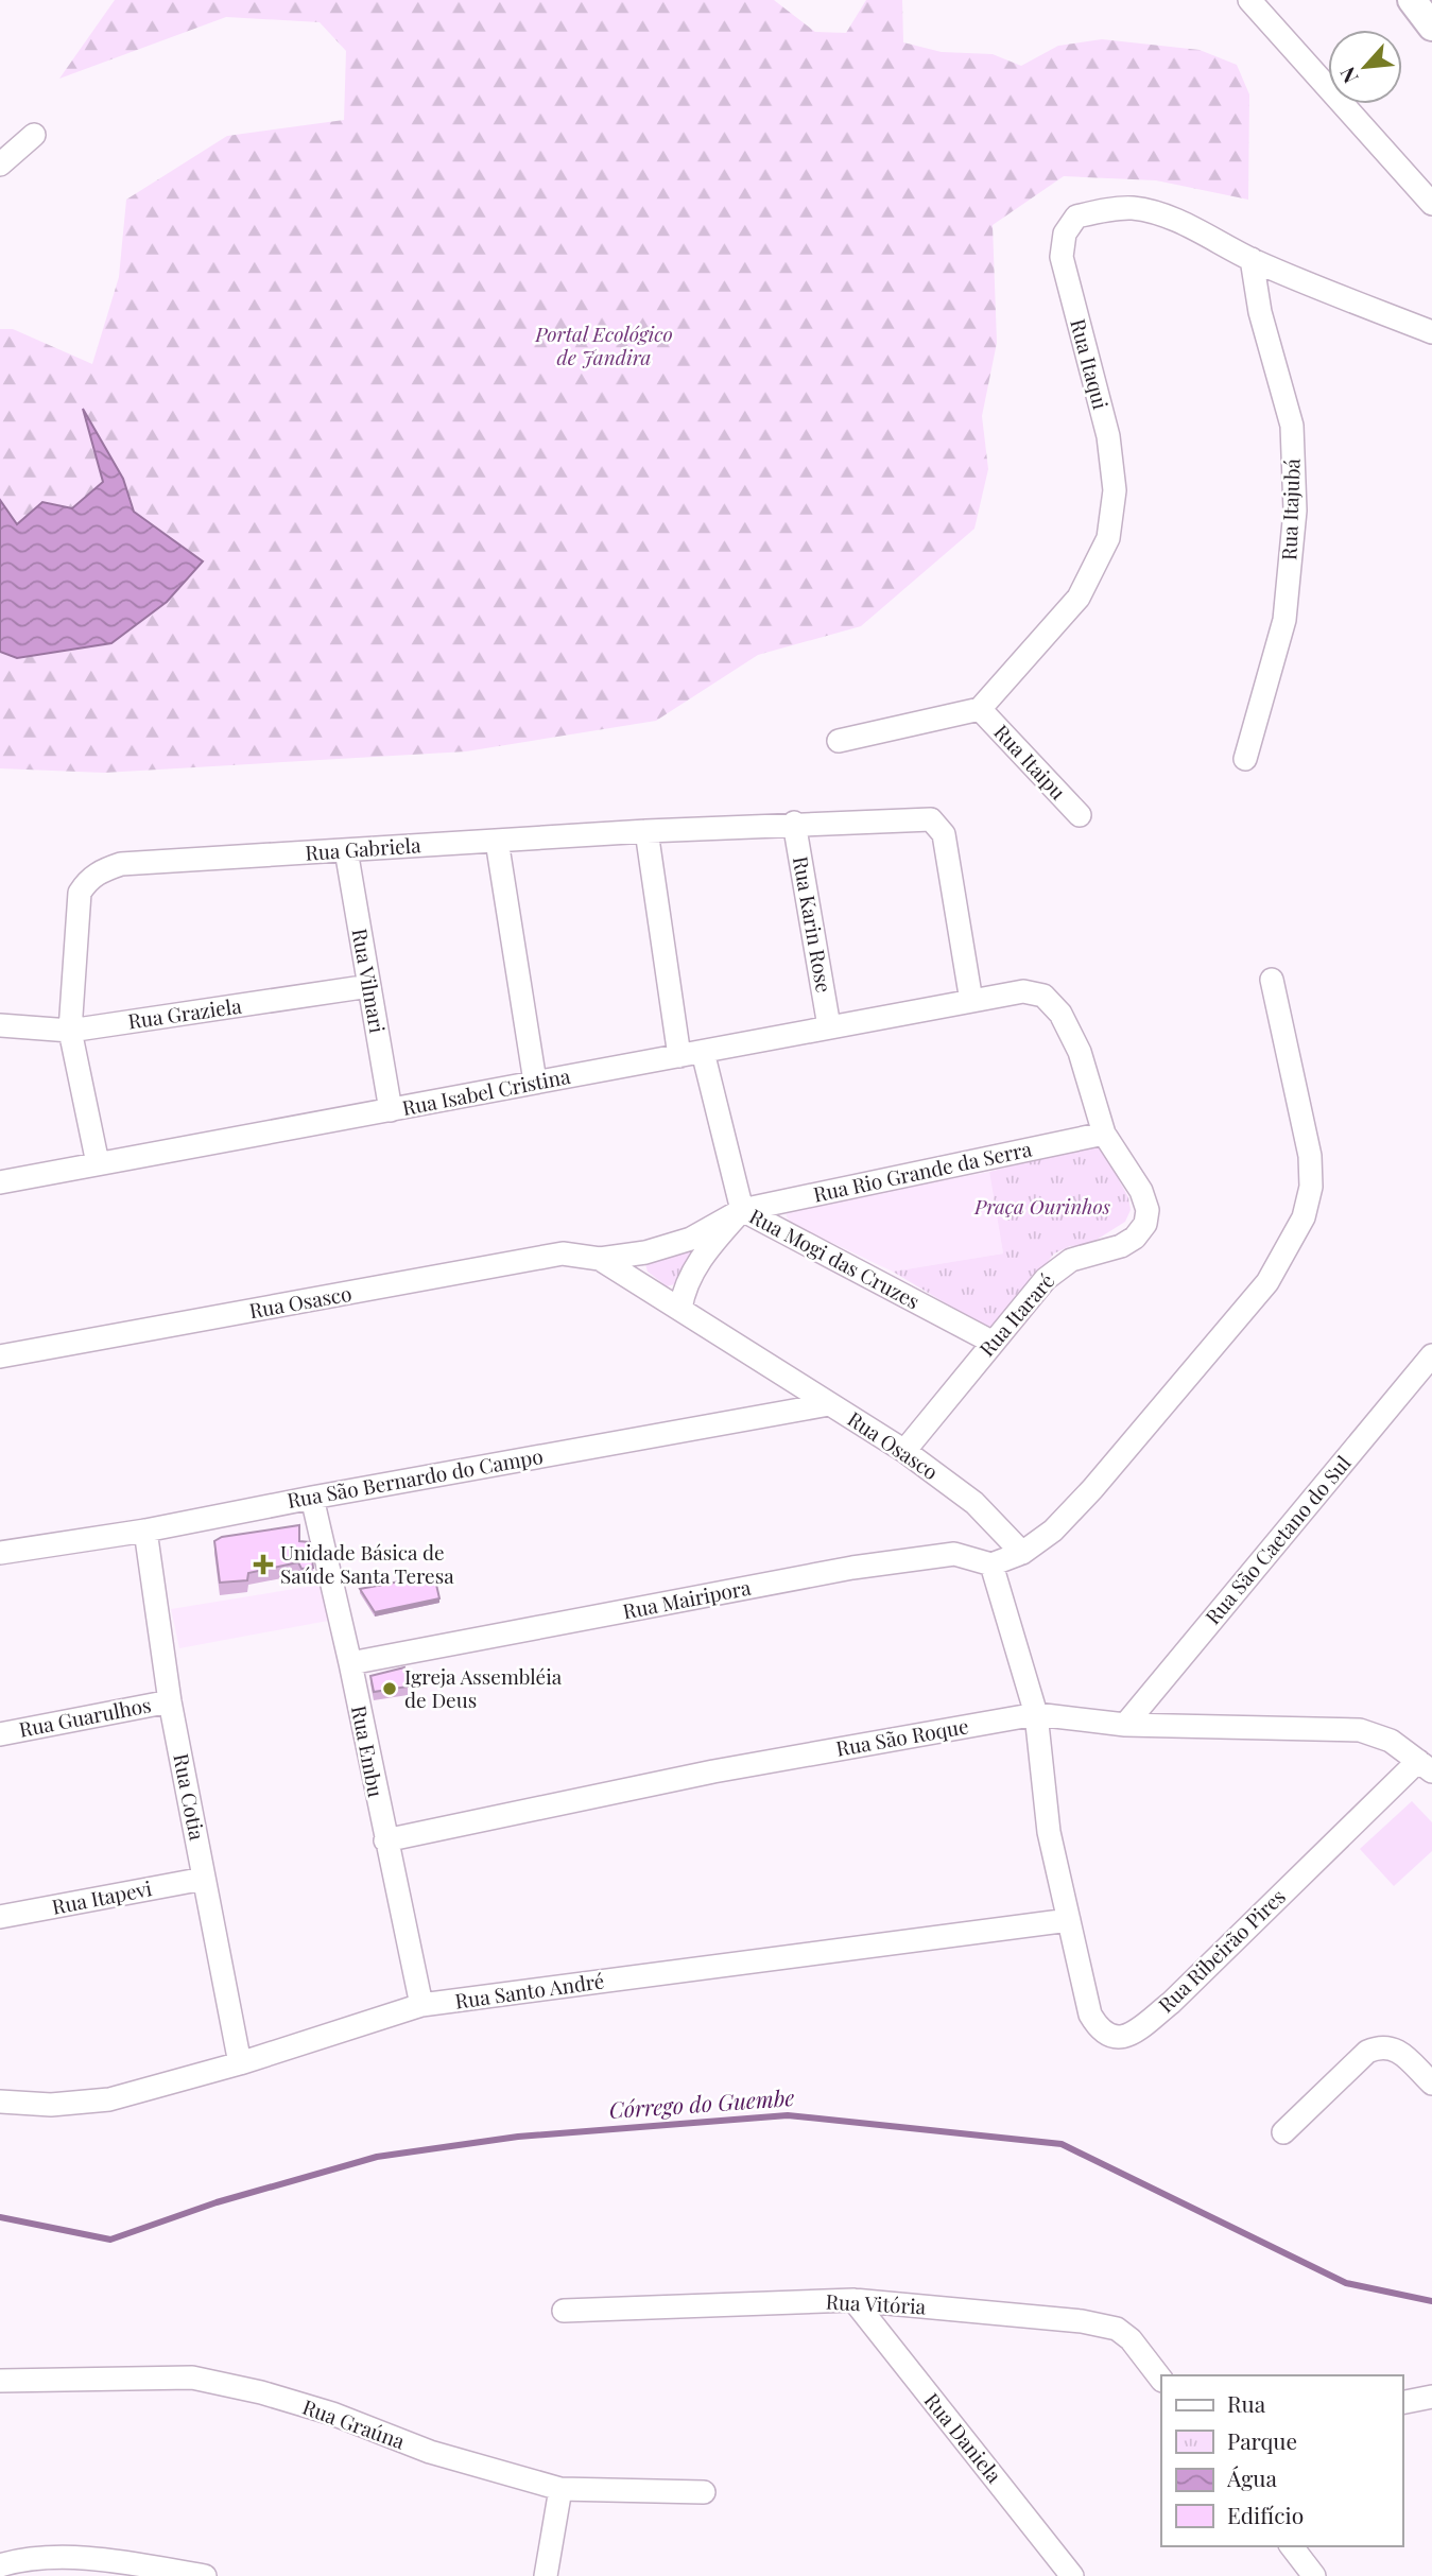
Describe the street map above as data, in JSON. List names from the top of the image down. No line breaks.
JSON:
{"streets":{"street":["Rua Itaqui","Rua Itajubá","Rua Itaipu","Rua Gabriela","Rua Karin Rose","Rua Vilmari","Rua Graziela","Rua Isabel Cristina","Rua Rio Grande da Serra","Rua Mogi das Cruzes","Rua Osasco","Rua Itararé","Rua São Bernardo do Campo","Rua São Caetano do Sul","Rua Mairipora","Rua Guarulhos","Rua São Roque","Rua Embu","Rua Cotia","Rua Itapevi","Rua Ribeirão Pires","Rua Santo André","Rua Vitória","Rua Graúna","Rua Daniela"]},"crossings":[["Rua Itaqui","Rua Itajubá"],["Rua Itaqui","Rua Itaipu"],["Rua Gabriela","Rua Karin Rose"],["Rua Gabriela","Rua Vilmari"],["Rua Gabriela","Rua Graziela"],["Rua Gabriela","Rua Isabel Cristina"],["Rua Karin Rose","Rua Isabel Cristina"],["Rua Vilmari","Rua Graziela"],["Rua Vilmari","Rua Isabel Cristina"],["Rua Isabel Cristina","Rua Rio Grande da Serra"],["Rua Isabel Cristina","Rua Itararé"],["Rua Rio Grande da Serra","Rua Mogi das Cruzes"],["Rua Rio Grande da Serra","Rua Osasco"],["Rua Rio Grande da Serra","Rua Itararé"],["Rua Mogi das Cruzes","Rua Osasco"],["Rua Mogi das Cruzes","Rua Itararé"],["Rua Osasco","Rua Itararé"],["Rua Osasco","Rua São Bernardo do Campo"],["Rua São Bernardo do Campo","Rua Embu"],["Rua São Bernardo do Campo","Rua Cotia"],["Rua São Caetano do Sul","Rua São Roque"],["Rua Mairipora","Rua Embu"],["Rua Mairipora","Rua Ribeirão Pires"],["Rua Guarulhos","Rua Cotia"],["Rua São Roque","Rua Embu"],["Rua São Roque","Rua Ribeirão Pires"],["Rua Embu","Rua Santo André"],["Rua Cotia","Rua Itapevi"],["Rua Cotia","Rua Santo André"],["Rua Ribeirão Pires","Rua Santo André"],["Rua Vitória","Rua Daniela"]],"water":["Córrego do Guembe"],"parks":["Portal Ecológico de Jandira","Praça Ourinhos"],"places":{"health":["Unidade Básica de Saúde Santa Teresa"],"other":["Igreja Assembléia de Deus"]},"legend":["Rua","Parque","Água","Edifício"],"north":"bottom left"}
